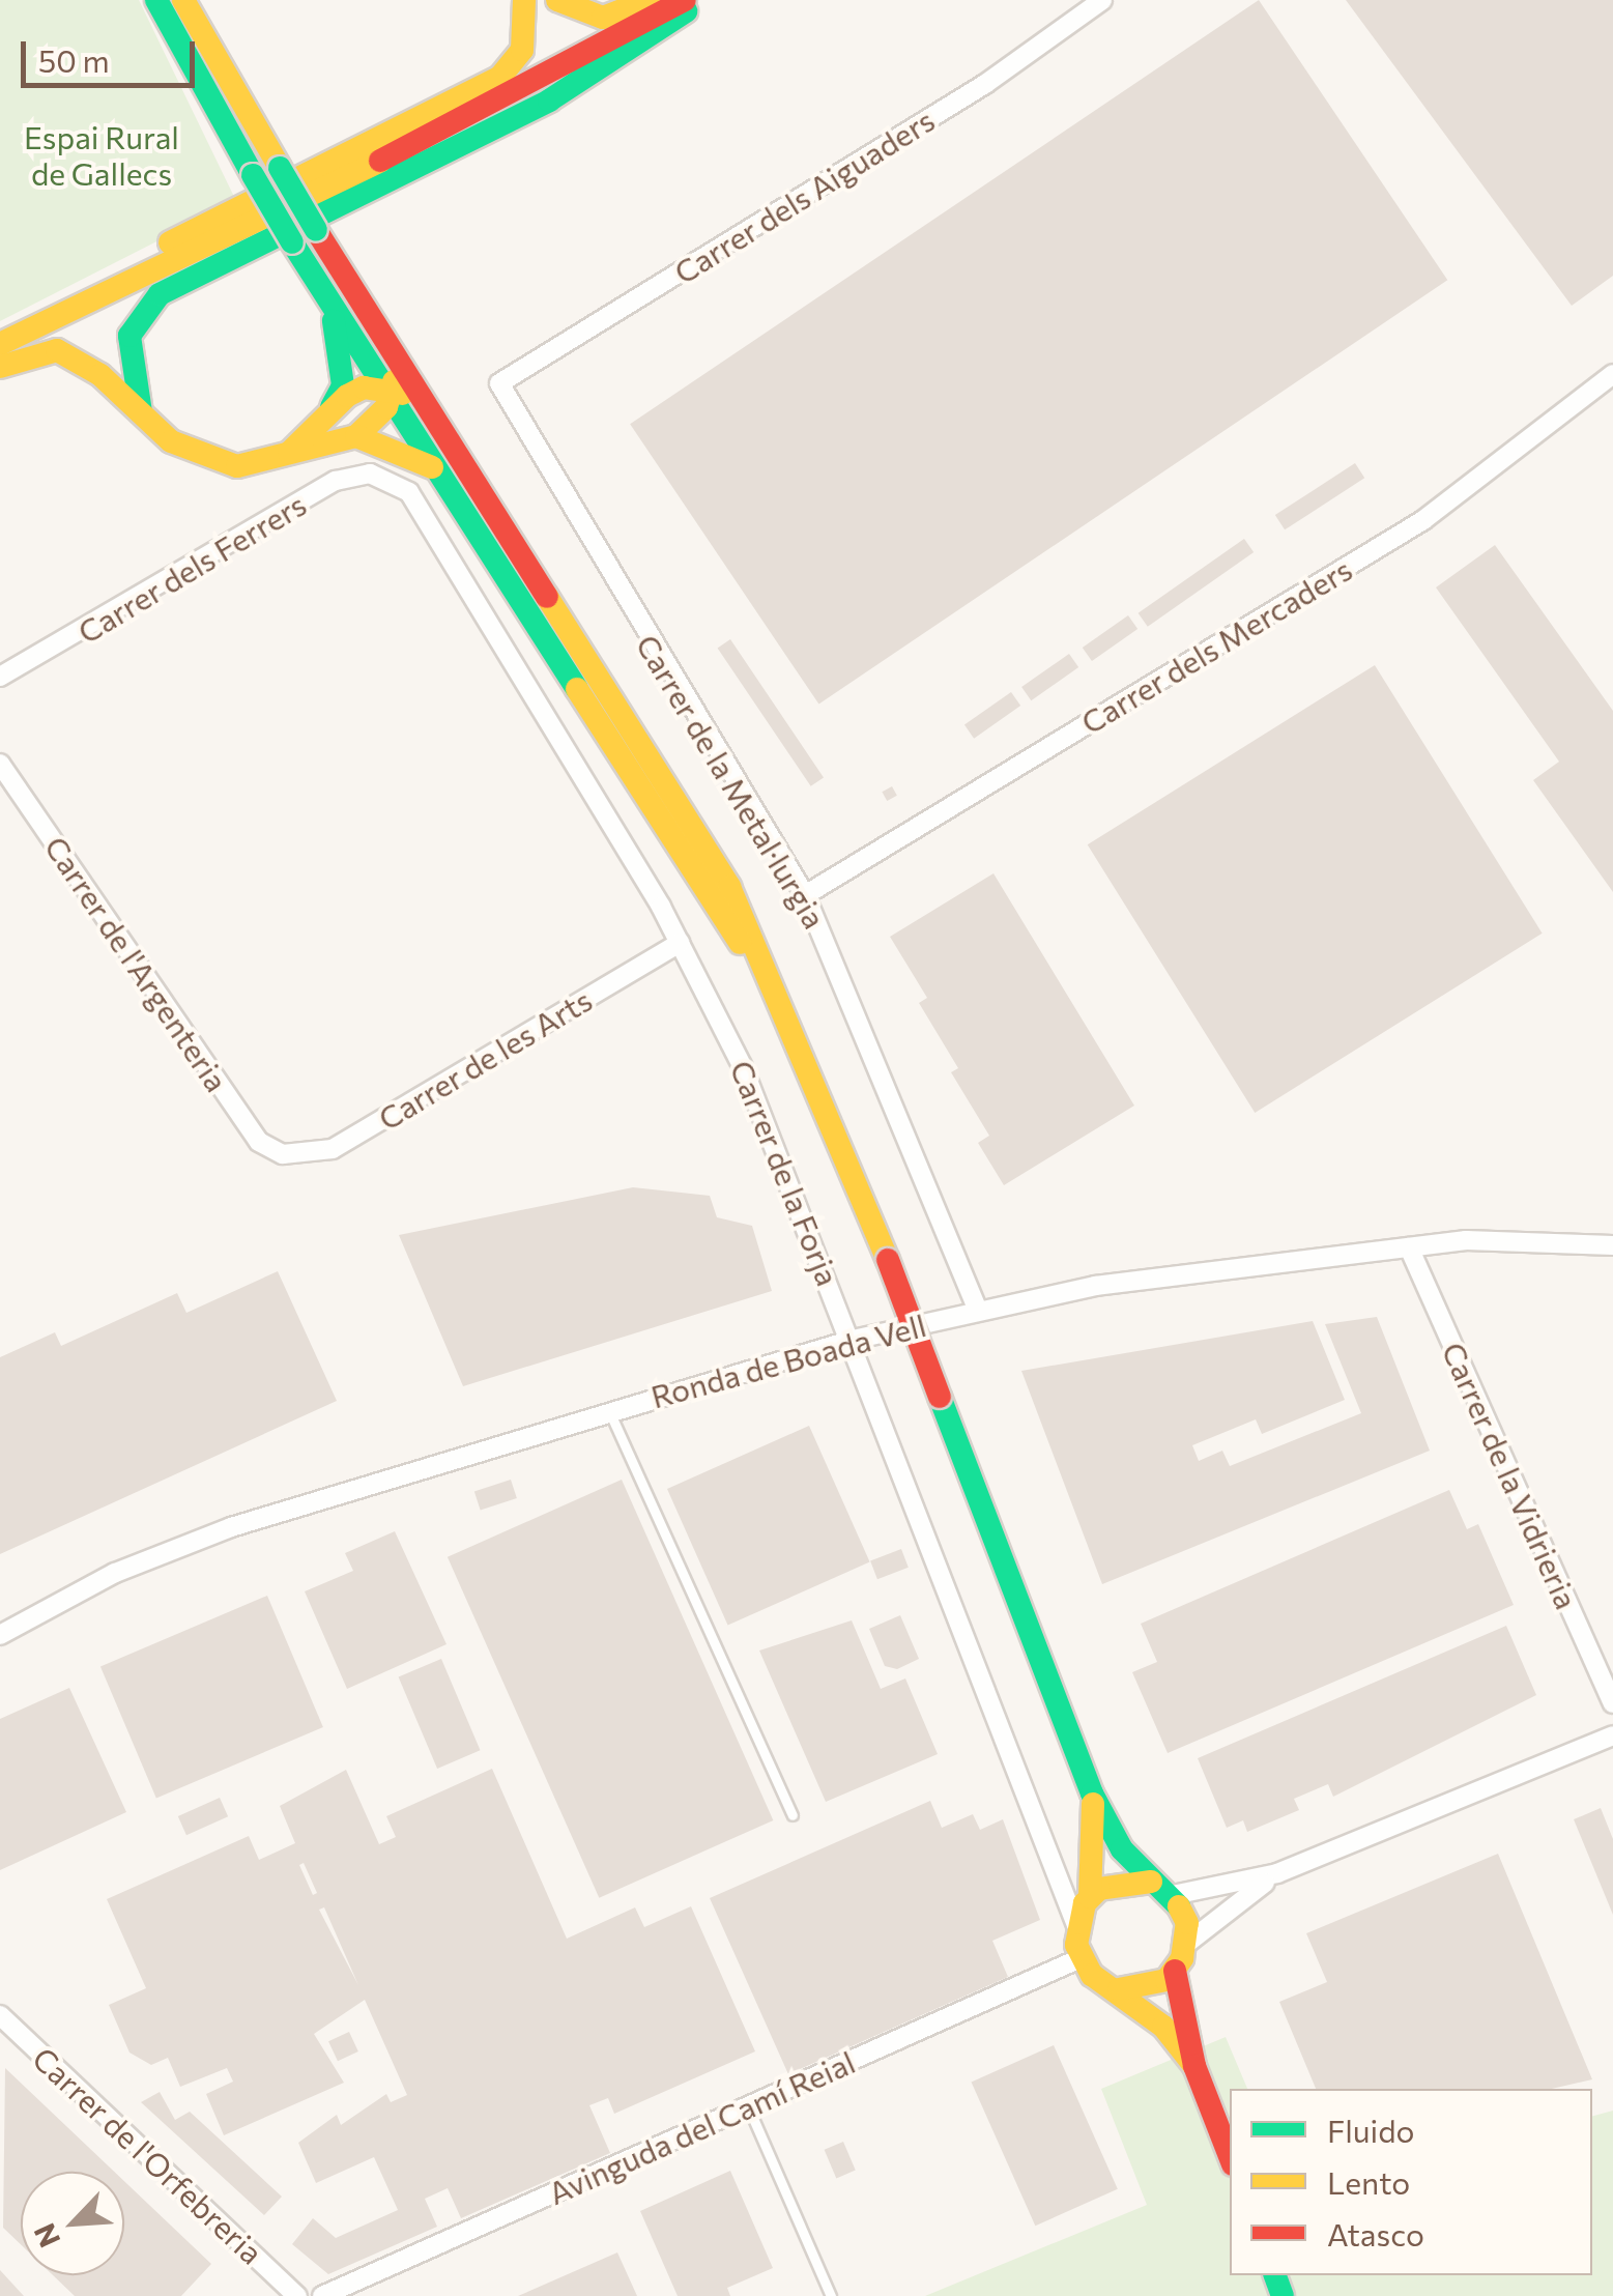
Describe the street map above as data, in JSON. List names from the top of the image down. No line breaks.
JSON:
{"streets":{"street":["Carrer dels Aiguaders","Carrer dels Ferrers","Carrer dels Mercaders","Carrer de la Metal·lurgia","Carrer de l'Argenteria","Carrer de les Arts","Carrer de la Forja","Ronda de Boada Vell","Carrer de la Vidrieria","Avinguda del Camí Reial","Carrer de l'Orfebreria"]},"crossings":[["Carrer dels Aiguaders","Carrer de la Metal·lurgia"],["Carrer dels Ferrers","Carrer de la Forja"],["Carrer dels Mercaders","Carrer de la Metal·lurgia"],["Carrer de la Metal·lurgia","Ronda de Boada Vell"],["Carrer de l'Argenteria","Carrer de les Arts"],["Carrer de les Arts","Carrer de la Forja"],["Carrer de la Forja","Ronda de Boada Vell"],["Carrer de la Forja","Avinguda del Camí Reial"],["Ronda de Boada Vell","Carrer de la Vidrieria"]],"parks":["Espai Rural de Gallecs"],"legend":["Fluido","Lento","Atasco"],"scale_bar":"50 m","north":"bottom left"}
